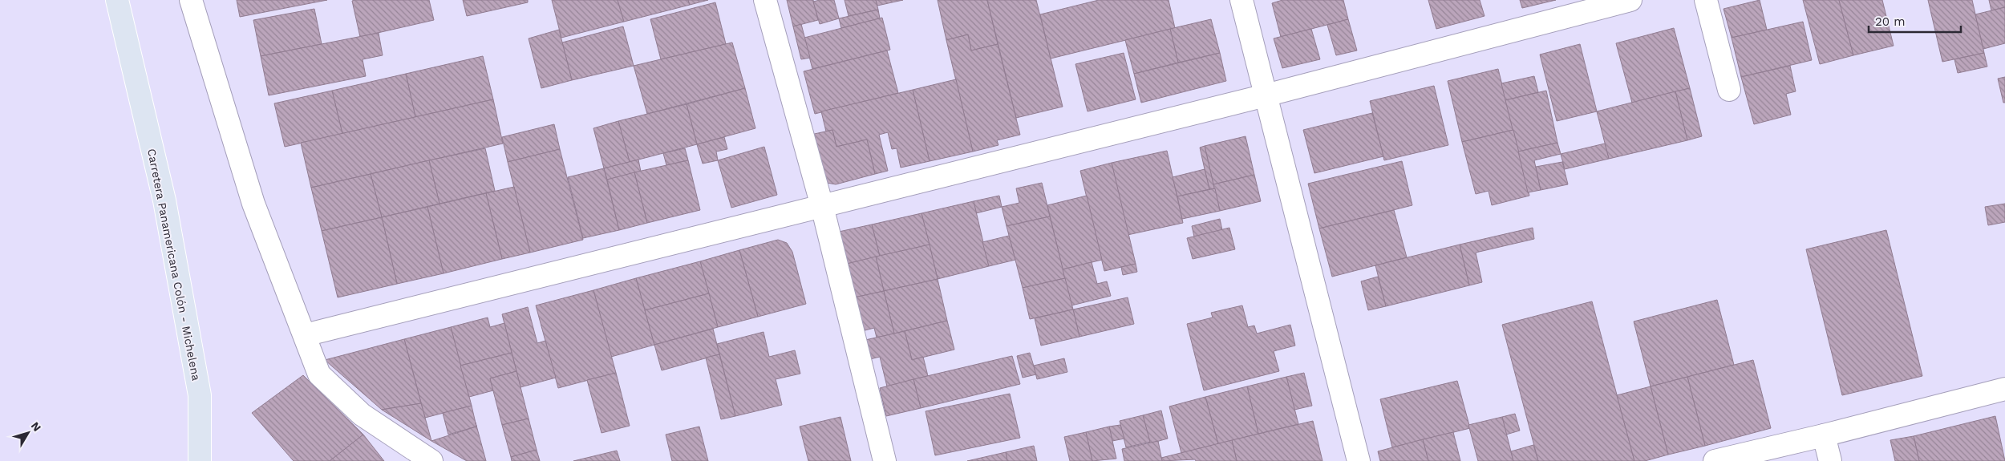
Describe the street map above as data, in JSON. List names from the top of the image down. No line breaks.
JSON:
{"streets":{"main road":["Carretera Panamericana Colón - Michelena"]},"scale_bar":"20 m","north":"top right"}
